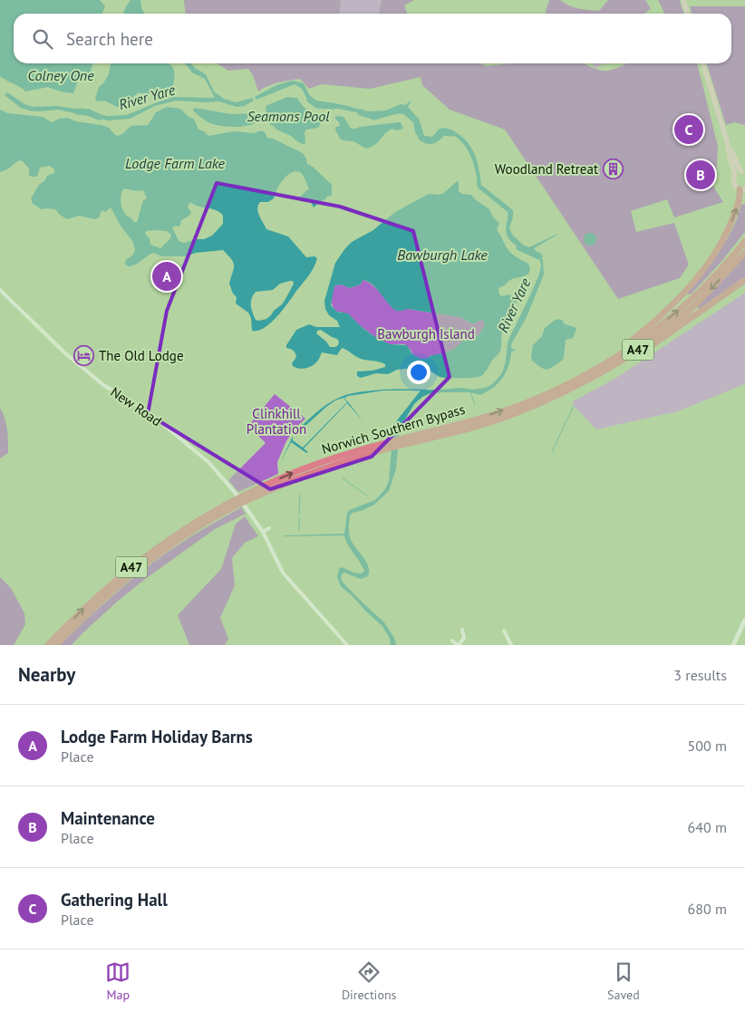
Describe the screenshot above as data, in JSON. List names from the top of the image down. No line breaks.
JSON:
{"streets":{"highway":["A47","Norwich Southern Bypass"],"street":["New Road"]},"crossings":[["A47","Norwich Southern Bypass"]],"water":["Colney One","River Yare","Seamons Pool","Lodge Farm Lake","Bawburgh Lake"],"parks":["Bawburgh Island","Clinkhill Plantation"],"places":{"building":["Woodland Retreat"],"hotel":["The Old Lodge"]},"page":{"search":"Search here","pins":["C","B","A"],"heading":["Nearby","3 results"],"list":[{"mark":"A","name":"Lodge Farm Holiday Barns","note":"Place","value":"500 m"},{"mark":"B","name":"Maintenance","note":"Place","value":"640 m"},{"mark":"C","name":"Gathering Hall","note":"Place","value":"680 m"}],"nav":["Map","Directions","Saved"]}}
